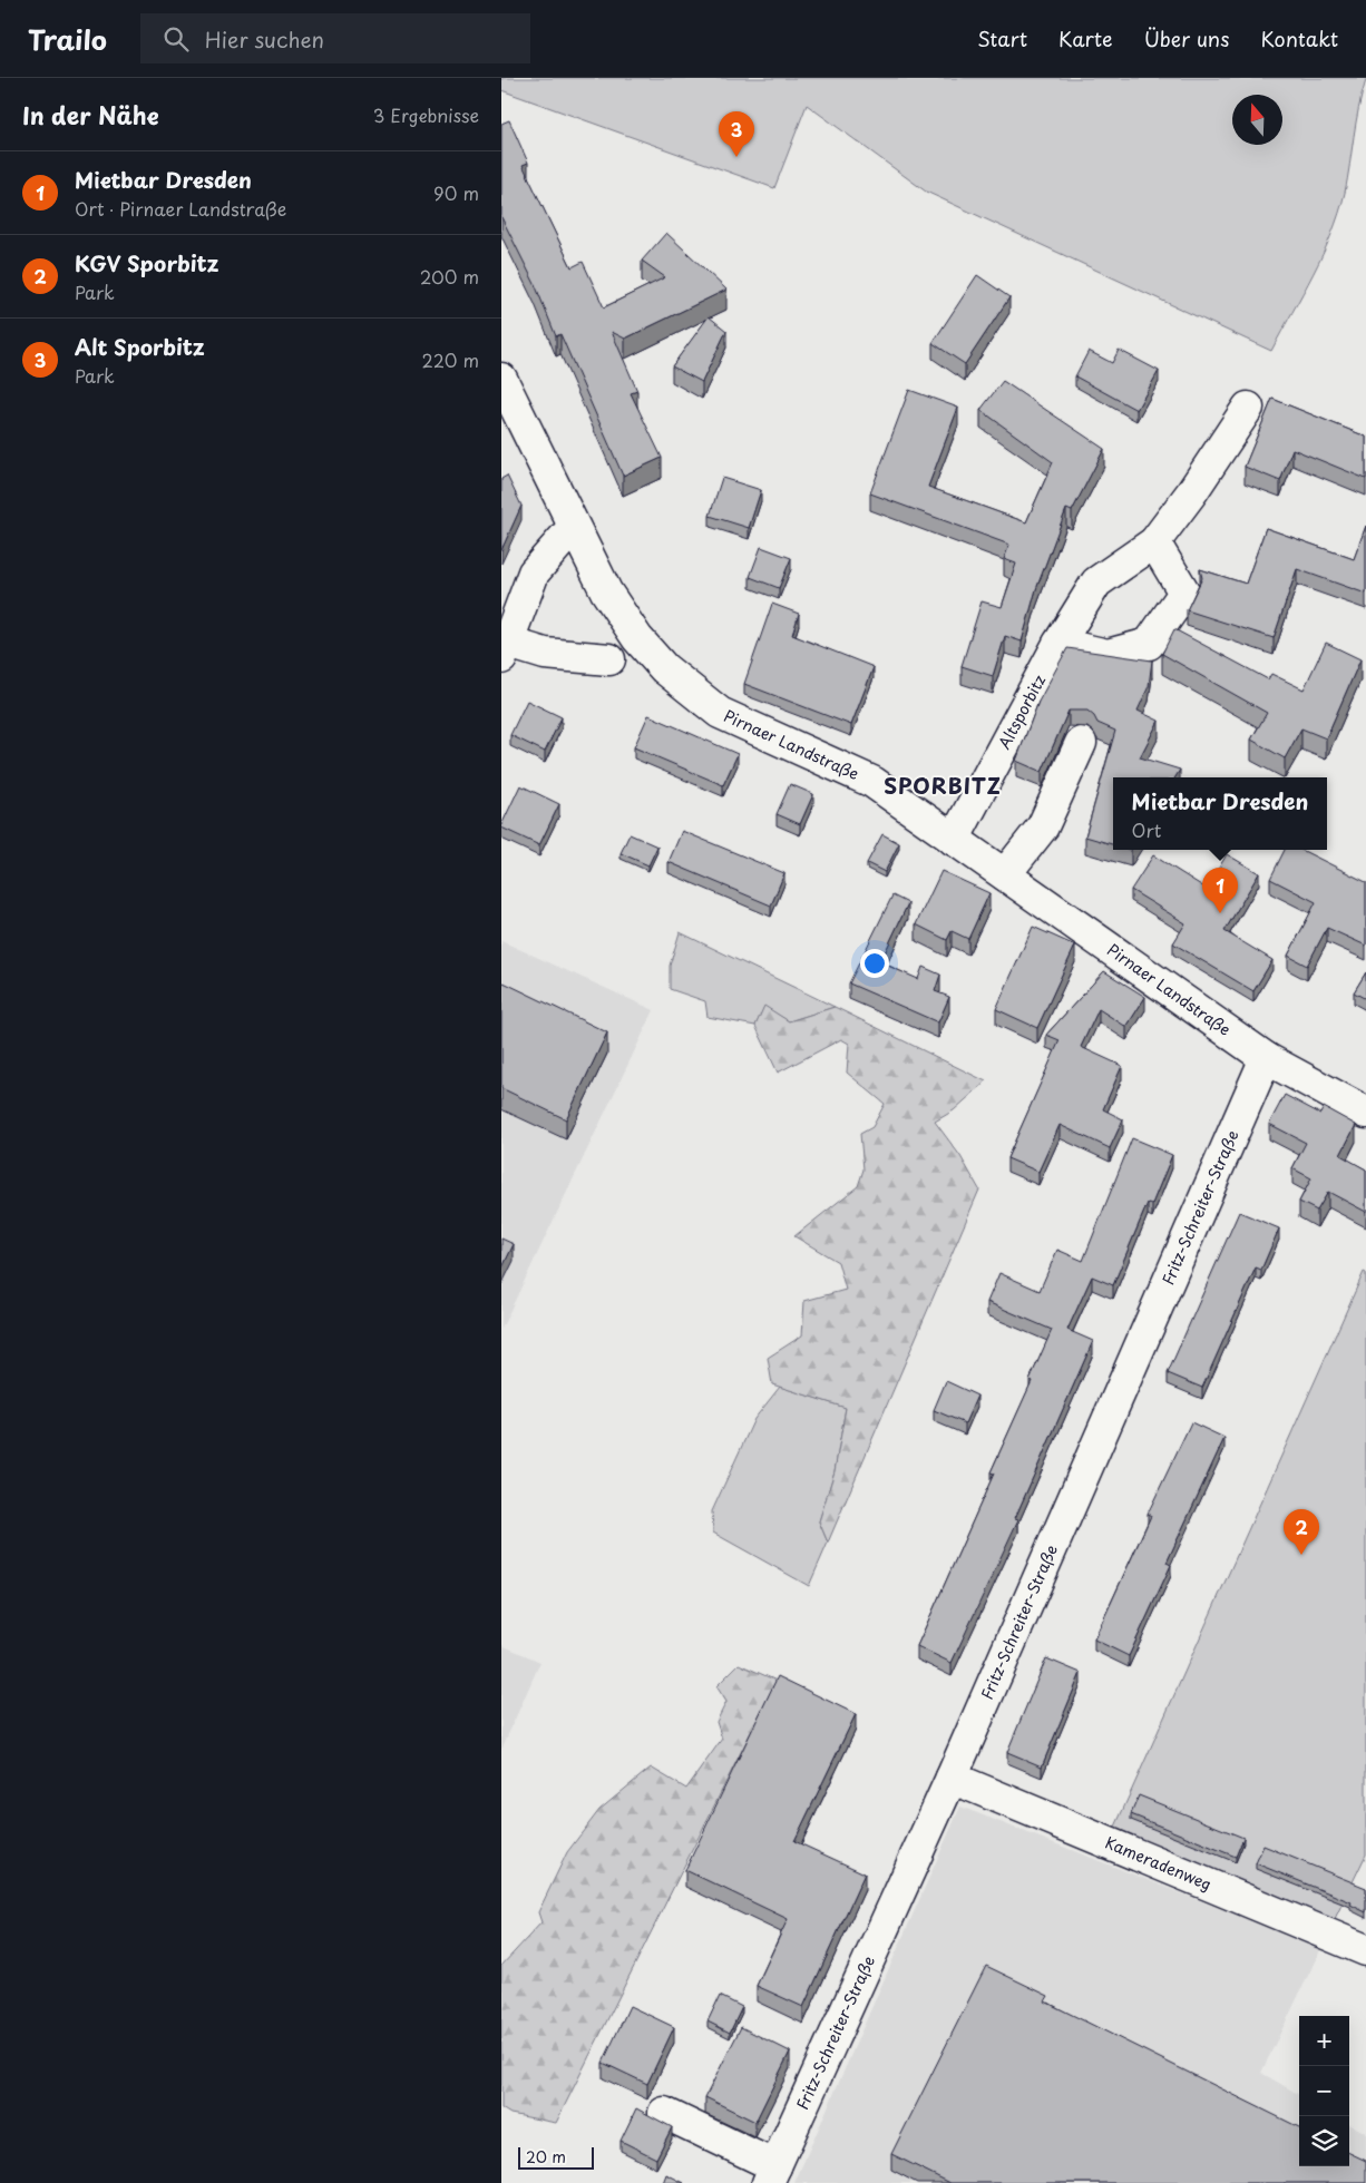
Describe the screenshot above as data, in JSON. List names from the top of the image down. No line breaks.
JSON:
{"streets":{"street":["Altsporbitz","Pirnaer Landstraße","Fritz-Schreiter-Straße","Kameradenweg"]},"crossings":[["Altsporbitz","Pirnaer Landstraße"],["Pirnaer Landstraße","Fritz-Schreiter-Straße"],["Fritz-Schreiter-Straße","Kameradenweg"]],"districts":["SPORBITZ"],"scale_bar":"20 m","north":"top","page":{"header":"Trailo","search":"Hier suchen","nav":["Start","Karte","Über uns","Kontakt"],"heading":["In der Nähe","3 Ergebnisse"],"pins":["3","1","2"],"list":[{"mark":"1","name":"Mietbar Dresden","note":"Ort · Pirnaer Landstraße","value":"90 m"},{"mark":"2","name":"KGV Sporbitz","note":"Park","value":"200 m"},{"mark":"3","name":"Alt Sporbitz","note":"Park","value":"220 m"}],"popup":["Mietbar Dresden","Ort"],"map_buttons":["+","−"],"scale":"20 m"}}
